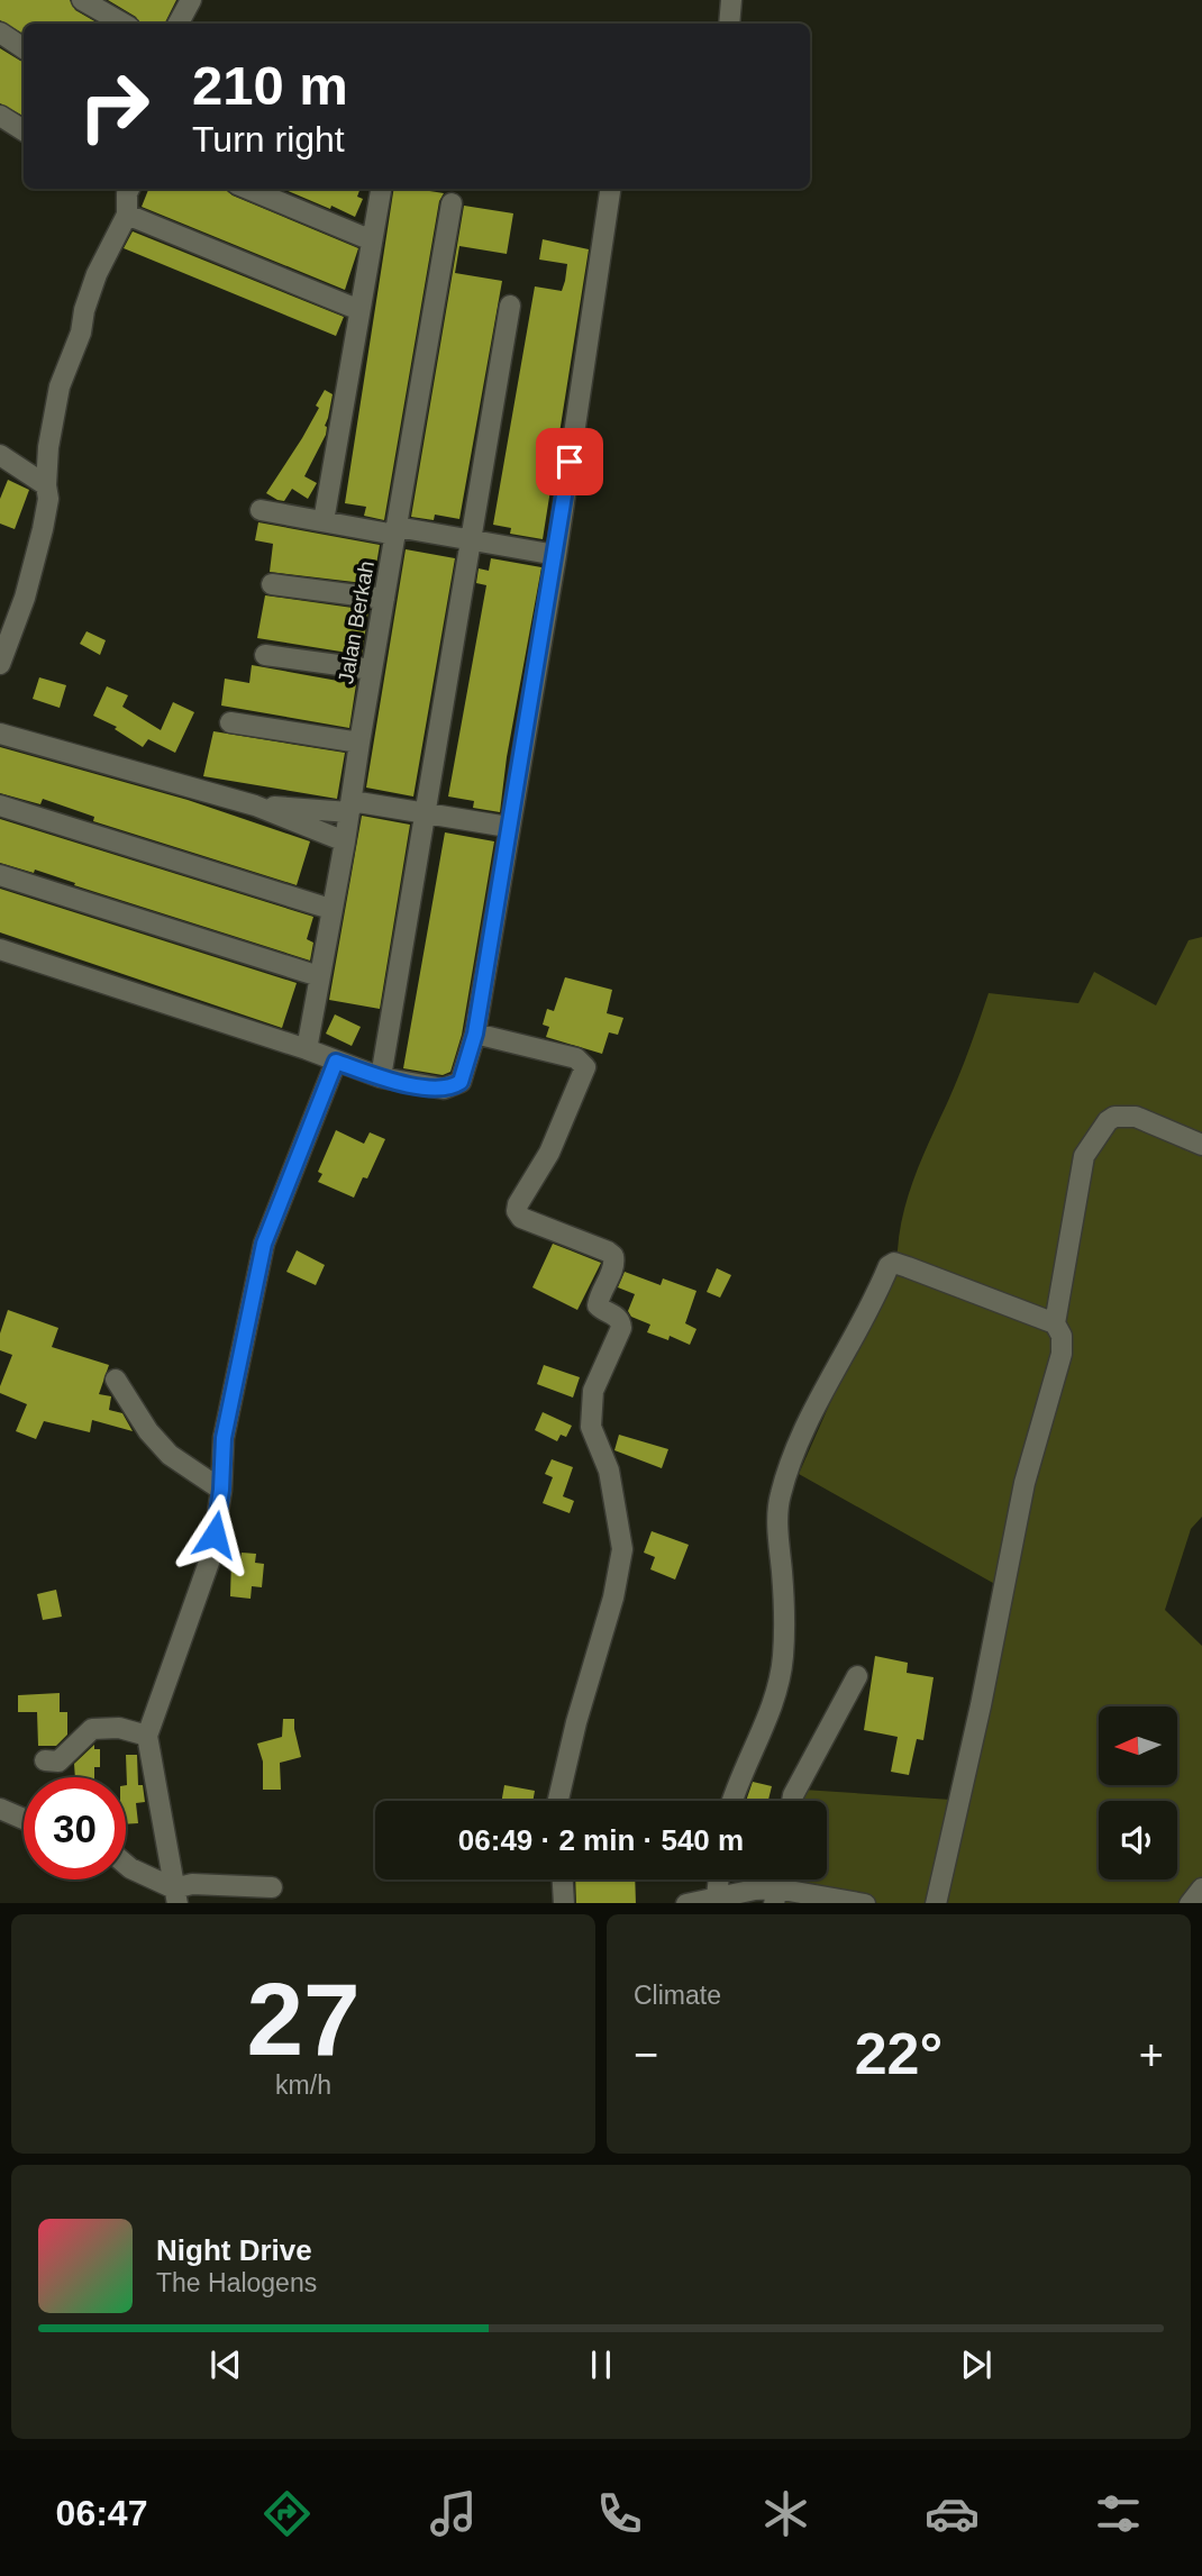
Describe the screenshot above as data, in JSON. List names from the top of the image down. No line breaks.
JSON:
{"streets":{"street":["Jalan Berkah"]},"north":"left","page":{"turn":["210 m","Turn right"],"limit":"30","trip":"06:49 · 2 min · 540 m","tile":[["27","km/h"],"Climate"],"heat":["−","22°","+"],"song":["Night Drive","The Halogens"],"tabs":"06:47"}}
